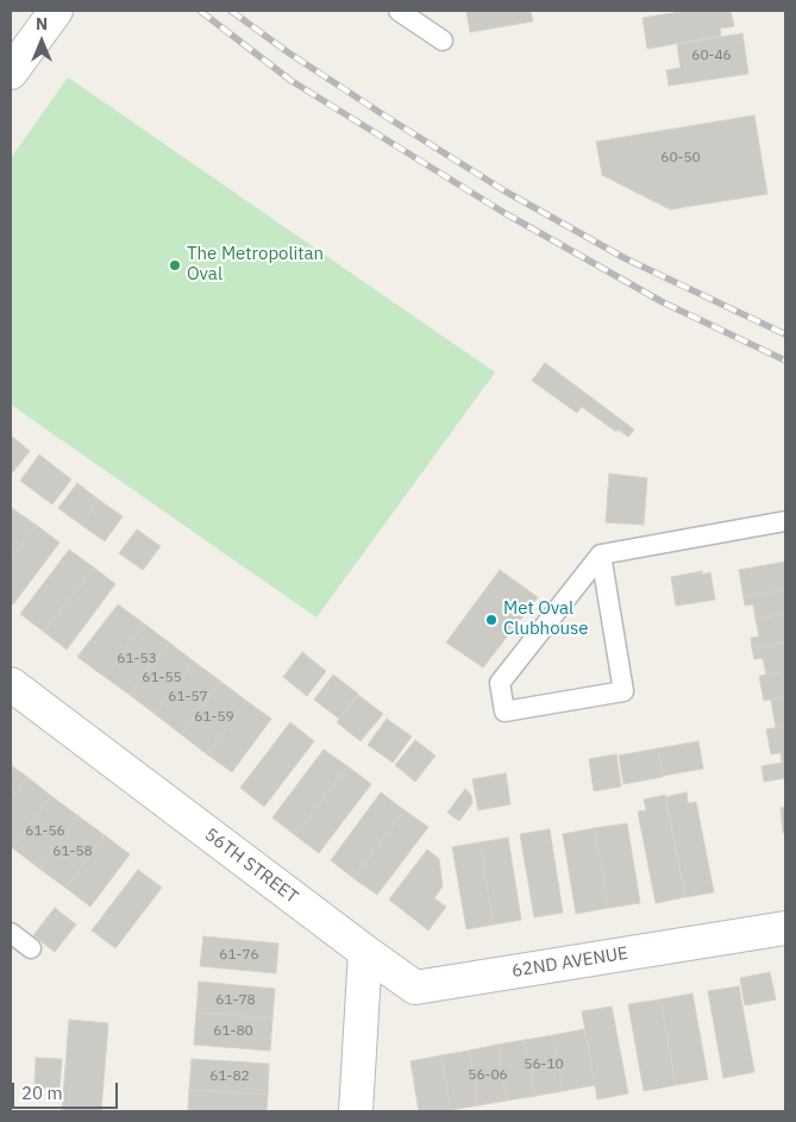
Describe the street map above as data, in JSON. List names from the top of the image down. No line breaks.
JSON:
{"streets":{"street":["56TH STREET","62ND AVENUE"]},"crossings":[["56TH STREET","62ND AVENUE"]],"places":["The Metropolitan Oval","Met Oval Clubhouse"],"house_numbers":["60-46","60-50","61-53","61-55","61-57","61-59","61-56","61-58","61-76","61-78","61-80","56-10","56-06","61-82"],"scale_bar":"20 m","north":"top"}
